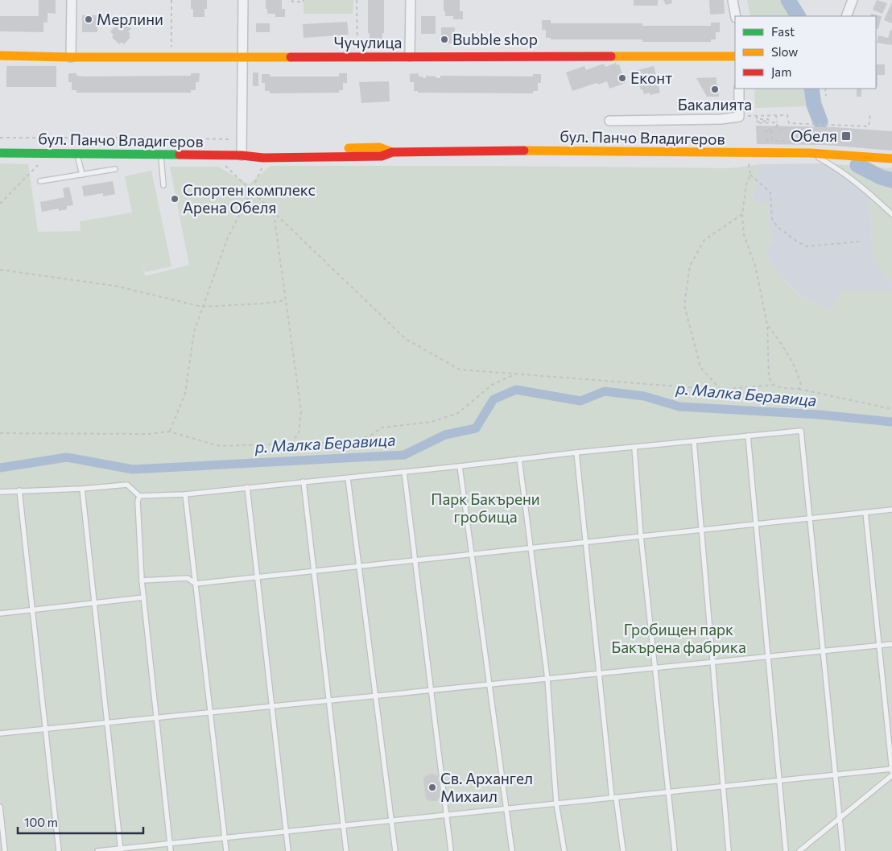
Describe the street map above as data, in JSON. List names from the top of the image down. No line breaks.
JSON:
{"streets":{"street":["Чучулица","бул. Панчо Владигеров"]},"water":["р. Малка Беравица"],"parks":["Парк Бакърени гробища","Гробищен парк Бакърена фабрика"],"places":{"other":["Мерлини","Bubble shop","Еконт","Бакалията","Спортен комплекс Арена Обеля","Св. Архангел Михаил"],"transit":["Обеля"]},"legend":["Fast","Slow","Jam"],"scale_bar":"100 m"}
